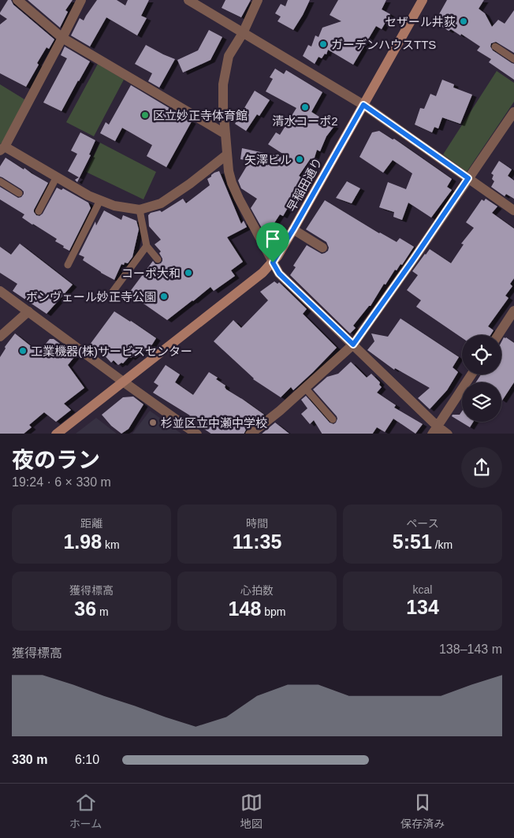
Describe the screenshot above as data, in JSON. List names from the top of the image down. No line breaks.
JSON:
{"streets":{"main road":["早稲田通り"]},"places":["セザール井荻","ガーデンハウスTTS","清水コーポ2","区立妙正寺体育館","矢澤ビル","コーポ大和","ボンヴェール妙正寺公園","工業機器(株)サービスセンター","杉並区立中瀬中学校"],"page":{"heading":["夜のラン","19:24 · 6 × 330 m"],"stats":[["距離","1.98 km"],["時間","11:35"],["ペース","5:51 /km"],["獲得標高","36 m"],["心拍数","148 bpm"],["kcal","134"]],"chart":["獲得標高","138–143 m"],"list":[{"name":"330 m","note":"6:10"}],"tabs":["ホーム","地図","保存済み"]}}
